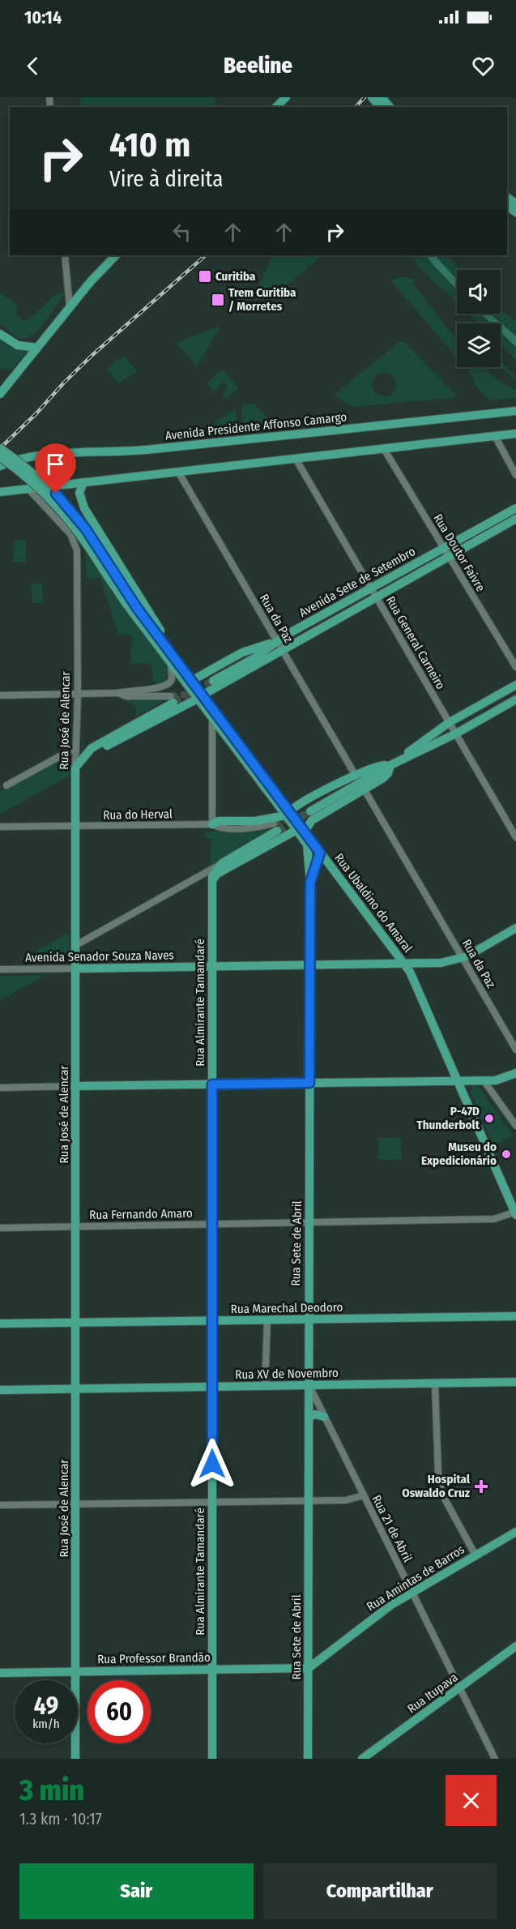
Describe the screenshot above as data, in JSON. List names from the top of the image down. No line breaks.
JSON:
{"streets":{"main road":["Avenida Presidente Affonso Camargo","Avenida Sete de Setembro","Rua José de Alencar","Rua Ubaldino do Amaral","Avenida Senador Souza Naves","Rua Almirante Tamandaré","Rua Sete de Abril","Rua Marechal Deodoro","Rua XV de Novembro","Rua Amintas de Barros","Rua Professor Brandão","Rua Itupava"],"street":["Rua Doutor Faivre","Rua da Paz","Rua General Carneiro","Rua do Herval","Rua Fernando Amaro","Rua 21 de Abril"]},"crossings":[["Rua Doutor Faivre","Avenida Sete de Setembro"],["Avenida Sete de Setembro","Rua da Paz"],["Avenida Sete de Setembro","Rua General Carneiro"],["Rua da Paz","Avenida Senador Souza Naves"],["Rua José de Alencar","Rua do Herval"],["Rua José de Alencar","Avenida Senador Souza Naves"],["Rua José de Alencar","Rua Fernando Amaro"],["Rua José de Alencar","Rua Marechal Deodoro"],["Rua José de Alencar","Rua XV de Novembro"],["Rua José de Alencar","Rua Professor Brandão"],["Rua Ubaldino do Amaral","Avenida Senador Souza Naves"],["Rua Ubaldino do Amaral","Rua Fernando Amaro"],["Rua Ubaldino do Amaral","Rua Sete de Abril"],["Avenida Senador Souza Naves","Rua Almirante Tamandaré"],["Avenida Senador Souza Naves","Rua Sete de Abril"],["Rua Almirante Tamandaré","Rua Fernando Amaro"],["Rua Almirante Tamandaré","Rua Marechal Deodoro"],["Rua Almirante Tamandaré","Rua XV de Novembro"],["Rua Almirante Tamandaré","Rua Professor Brandão"],["Rua Fernando Amaro","Rua Sete de Abril"],["Rua Sete de Abril","Rua Marechal Deodoro"],["Rua Sete de Abril","Rua XV de Novembro"],["Rua Sete de Abril","Rua 21 de Abril"],["Rua Sete de Abril","Rua Amintas de Barros"],["Rua Sete de Abril","Rua Professor Brandão"],["Rua XV de Novembro","Rua 21 de Abril"],["Rua 21 de Abril","Rua Amintas de Barros"],["Rua 21 de Abril","Rua Itupava"],["Rua Amintas de Barros","Rua Professor Brandão"]],"places":{"transit":["Curitiba","Trem Curitiba / Morretes"],"other":["P-47D Thunderbolt","Museu do Expedicionário"],"health":["Hospital Oswaldo Cruz"]},"page":{"status":"10:14","header":"Beeline","turn":["410 m","Vire à direita"],"speed":"49 km/h","limit":"60","heading":["3 min","1.3 km · 10:17"],"buttons":["Sair","Compartilhar"]}}
